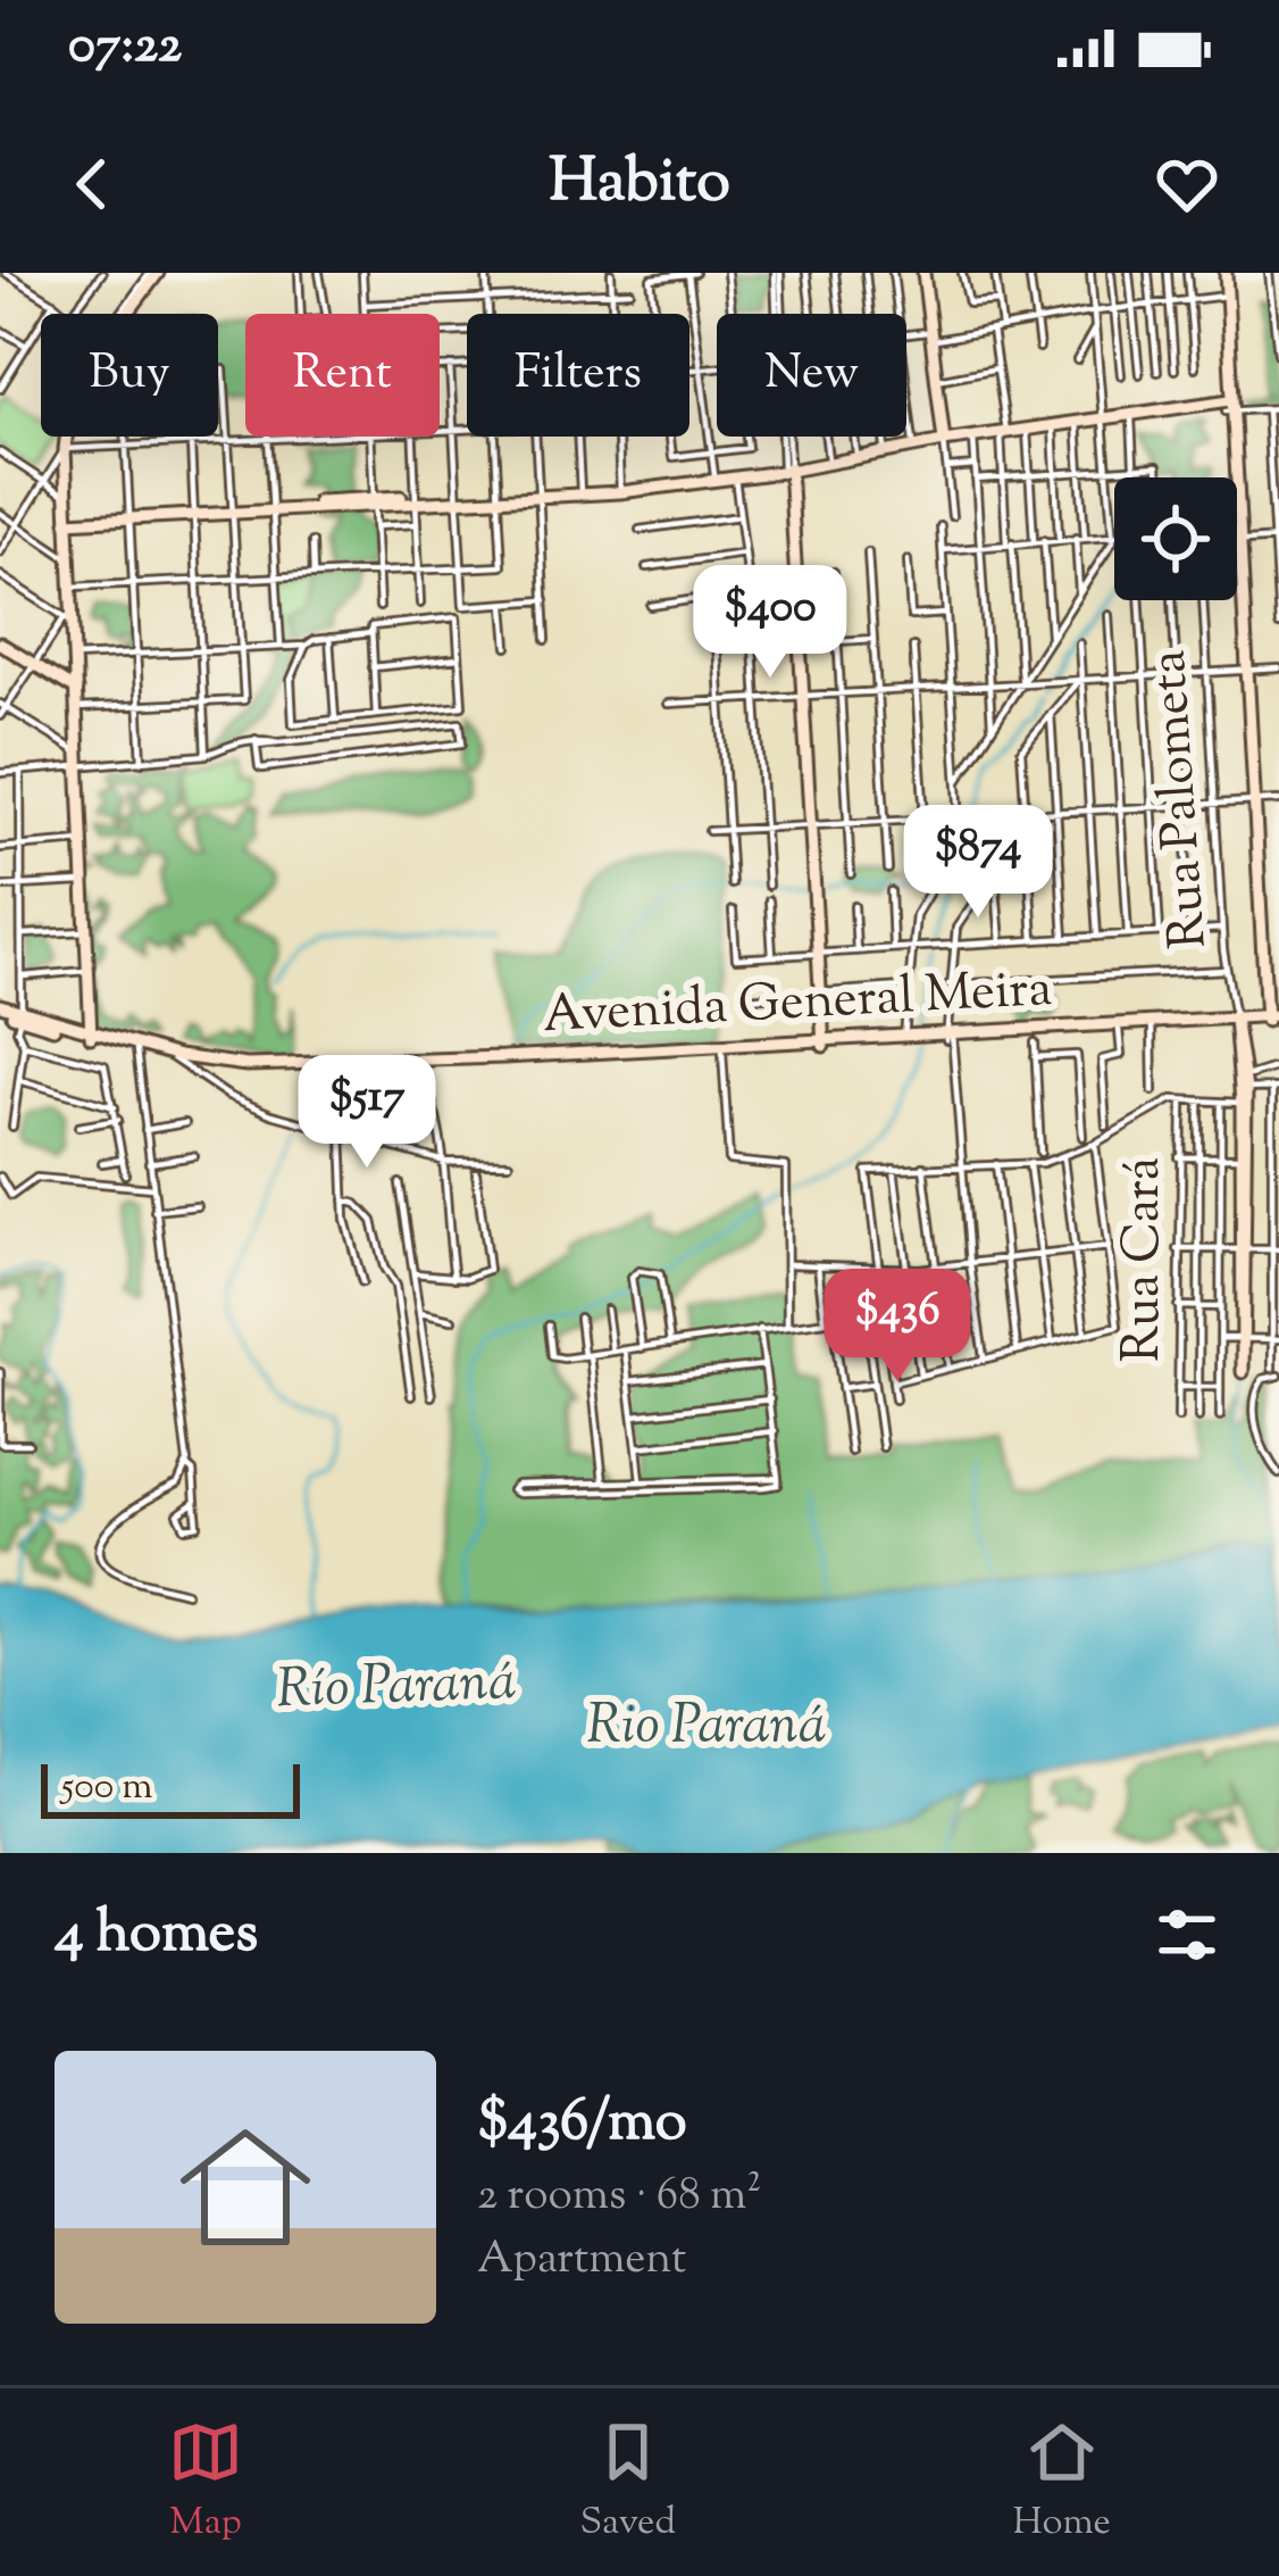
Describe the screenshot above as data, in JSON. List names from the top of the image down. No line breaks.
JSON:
{"streets":{"street":["Rua Palometa","Avenida General Meira","Rua Cará"]},"crossings":[["Rua Palometa","Avenida General Meira"]],"water":["Río Paraná","Rio Paraná"],"scale_bar":"500 m","page":{"status":"07:22","header":"Habito","chip":["Buy","Rent","Filters","New"],"price":["$400","$874","$517","$436"],"scale":"500 m","heading":"4 homes","list":[{"name":"$436/mo","note":"2 rooms · 68 m² · Apartment"}],"tabs":["Map","Saved","Home"]}}
